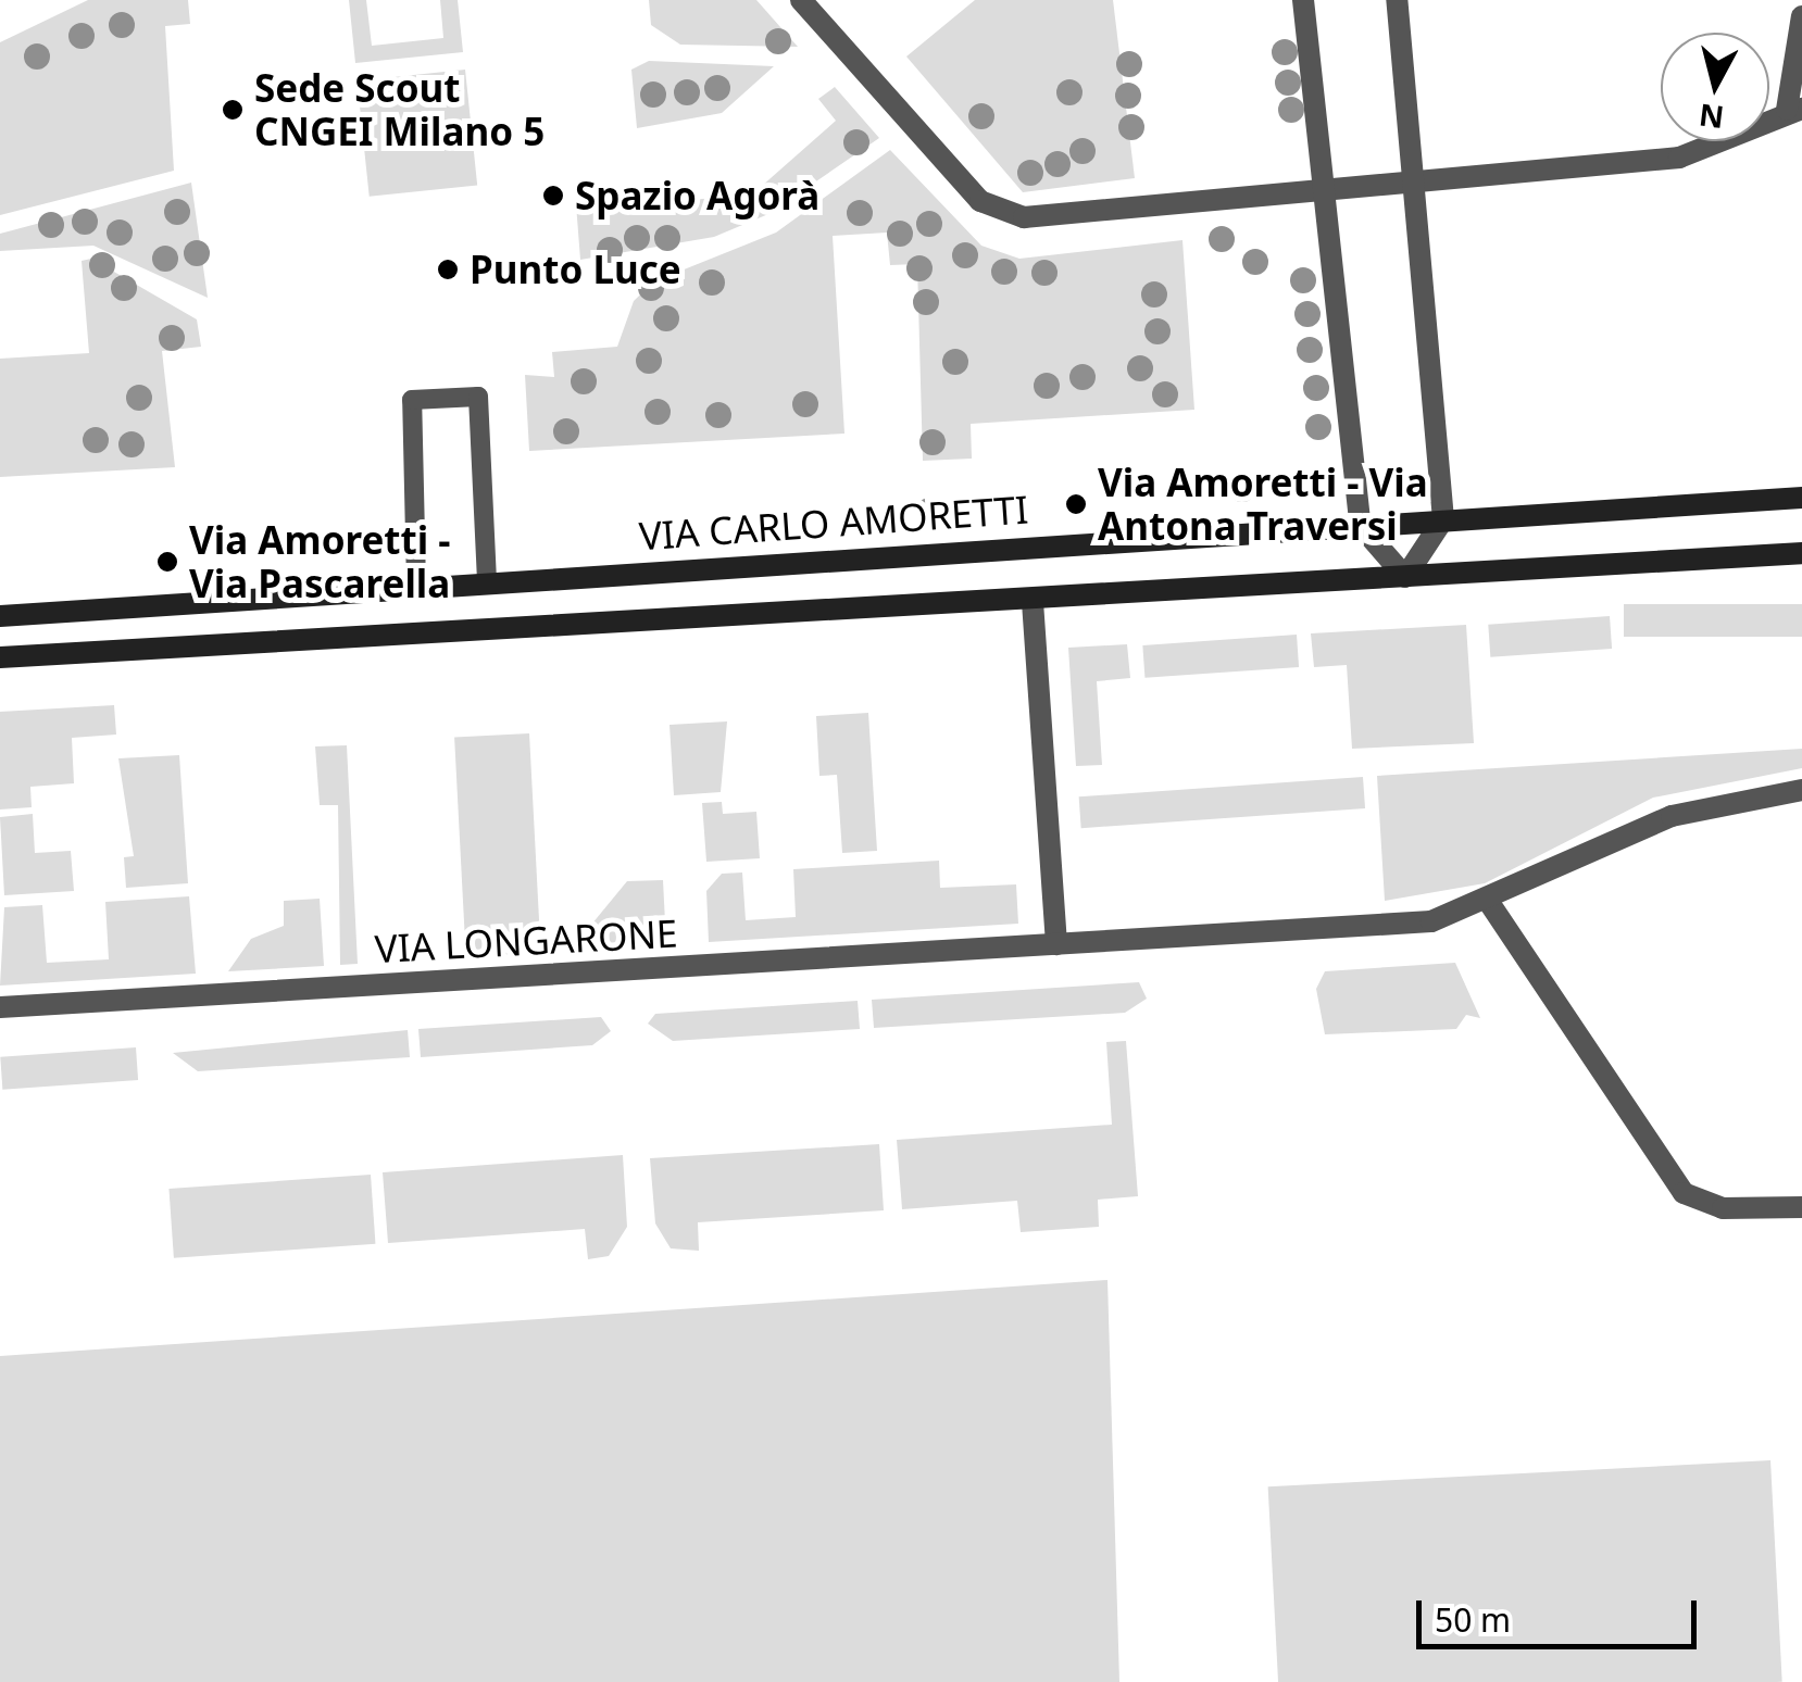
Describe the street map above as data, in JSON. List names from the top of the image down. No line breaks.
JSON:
{"streets":{"street":["VIA CARLO AMORETTI","VIA LONGARONE"]},"places":["Sede Scout CNGEI Milano 5","Spazio Agorà","Punto Luce","Via Amoretti - Via Antona Traversi","Via Amoretti - Via Pascarella"],"scale_bar":"50 m","north":"bottom"}
